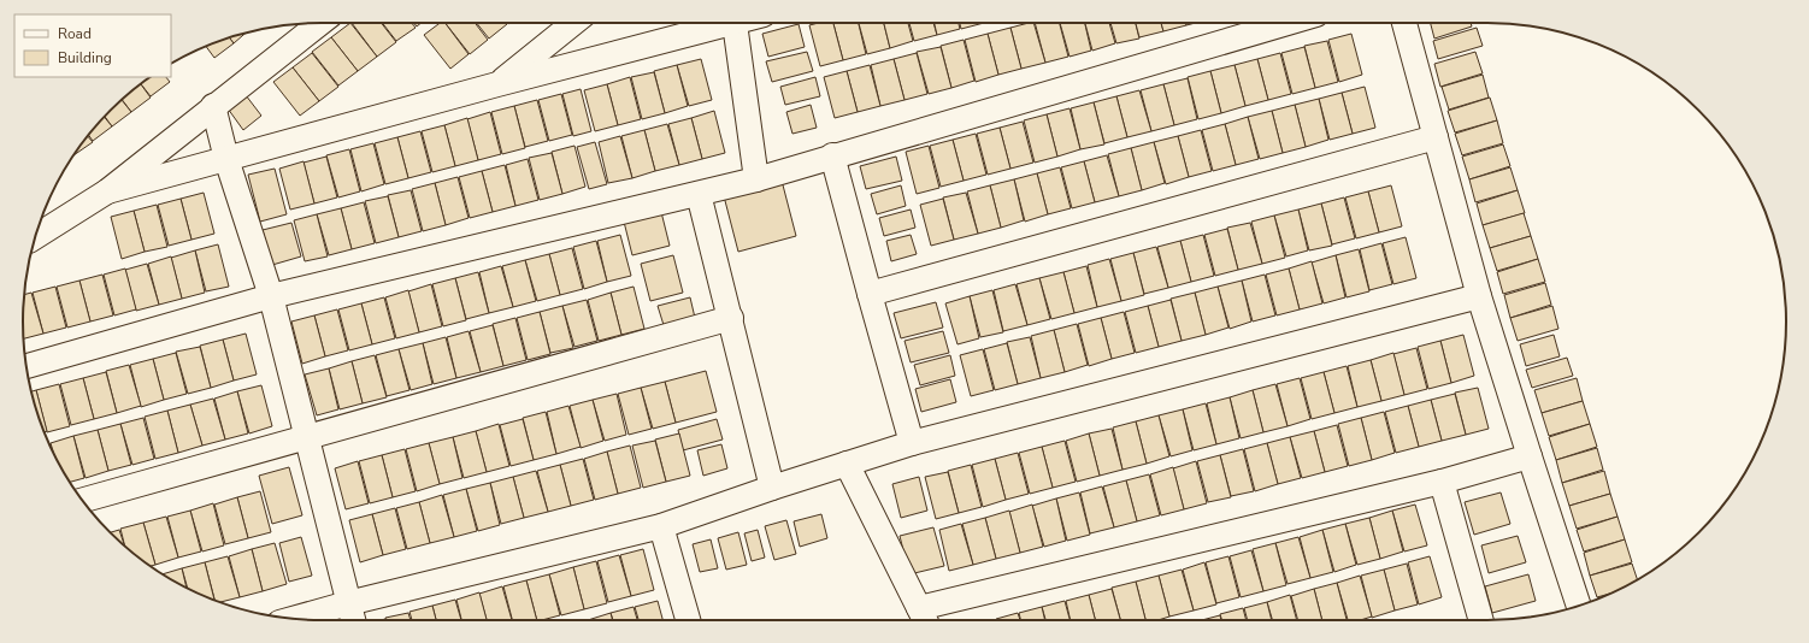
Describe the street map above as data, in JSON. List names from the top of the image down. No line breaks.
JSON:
{"legend":["Road","Building"]}
